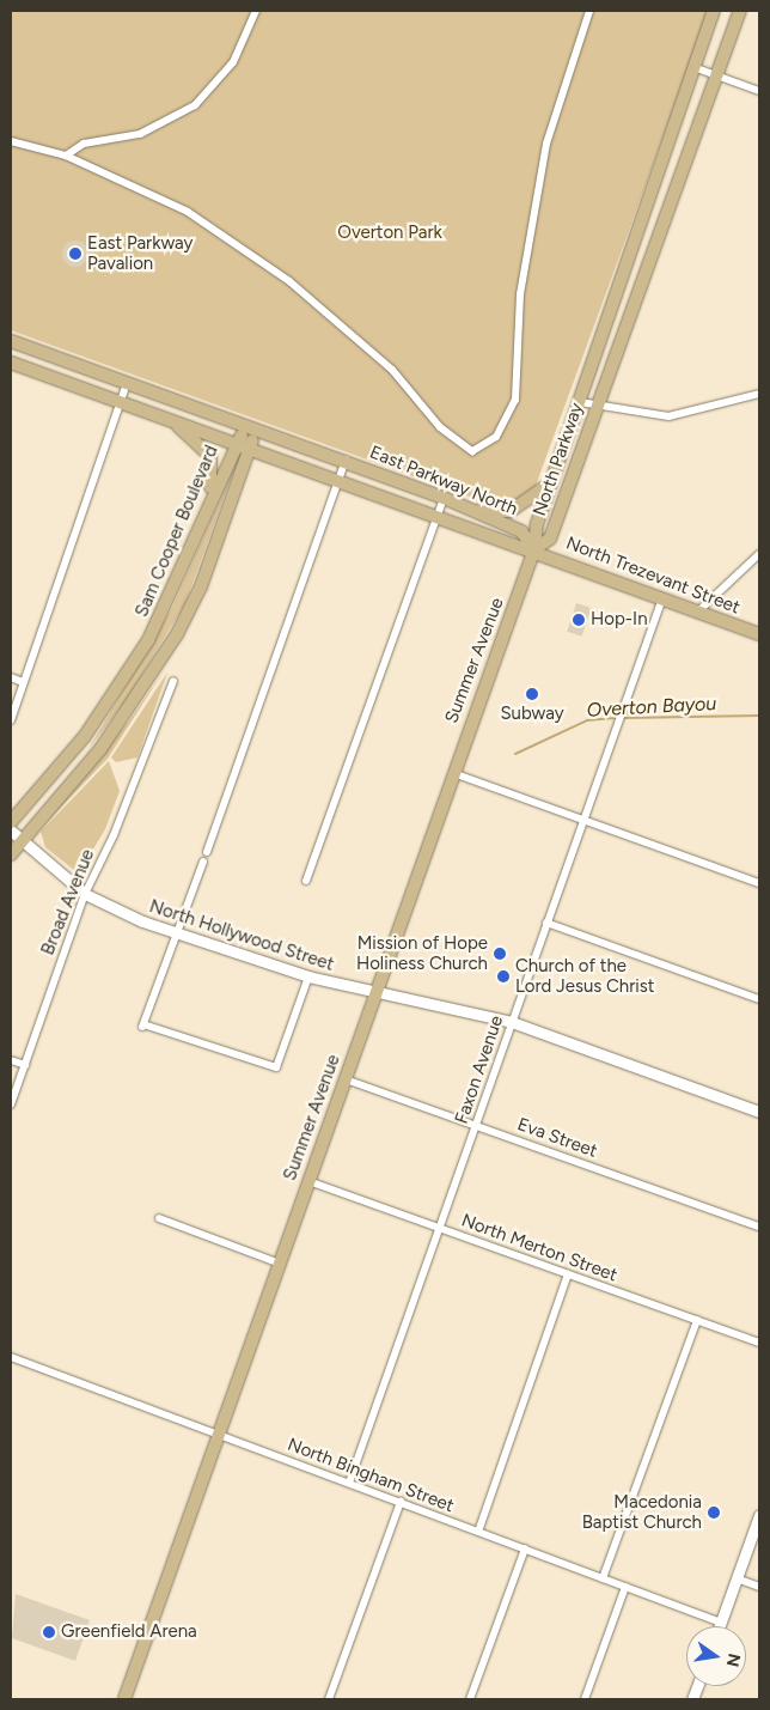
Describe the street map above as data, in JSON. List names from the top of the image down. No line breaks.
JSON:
{"streets":{"main road":["North Parkway","East Parkway North","Sam Cooper Boulevard","North Trezevant Street","Summer Avenue","North Hollywood Street"],"street":["Broad Avenue","Faxon Avenue","Eva Street","North Merton Street","North Bingham Street"]},"crossings":[["North Parkway","East Parkway North"],["North Parkway","North Trezevant Street"],["North Parkway","Summer Avenue"],["East Parkway North","Sam Cooper Boulevard"],["East Parkway North","North Trezevant Street"],["East Parkway North","Summer Avenue"],["North Trezevant Street","Summer Avenue"],["North Trezevant Street","Faxon Avenue"],["Summer Avenue","North Hollywood Street"],["Summer Avenue","Eva Street"],["Summer Avenue","North Merton Street"],["Summer Avenue","North Bingham Street"],["Broad Avenue","North Hollywood Street"],["North Hollywood Street","Faxon Avenue"],["Faxon Avenue","Eva Street"],["Faxon Avenue","North Merton Street"],["Faxon Avenue","North Bingham Street"]],"water":["Overton Bayou"],"parks":["Overton Park"],"places":["East Parkway Pavalion","Hop-In","Subway","Mission of Hope Holiness Church","Church of the Lord Jesus Christ","Macedonia Baptist Church","Greenfield Arena"],"north":"right"}
